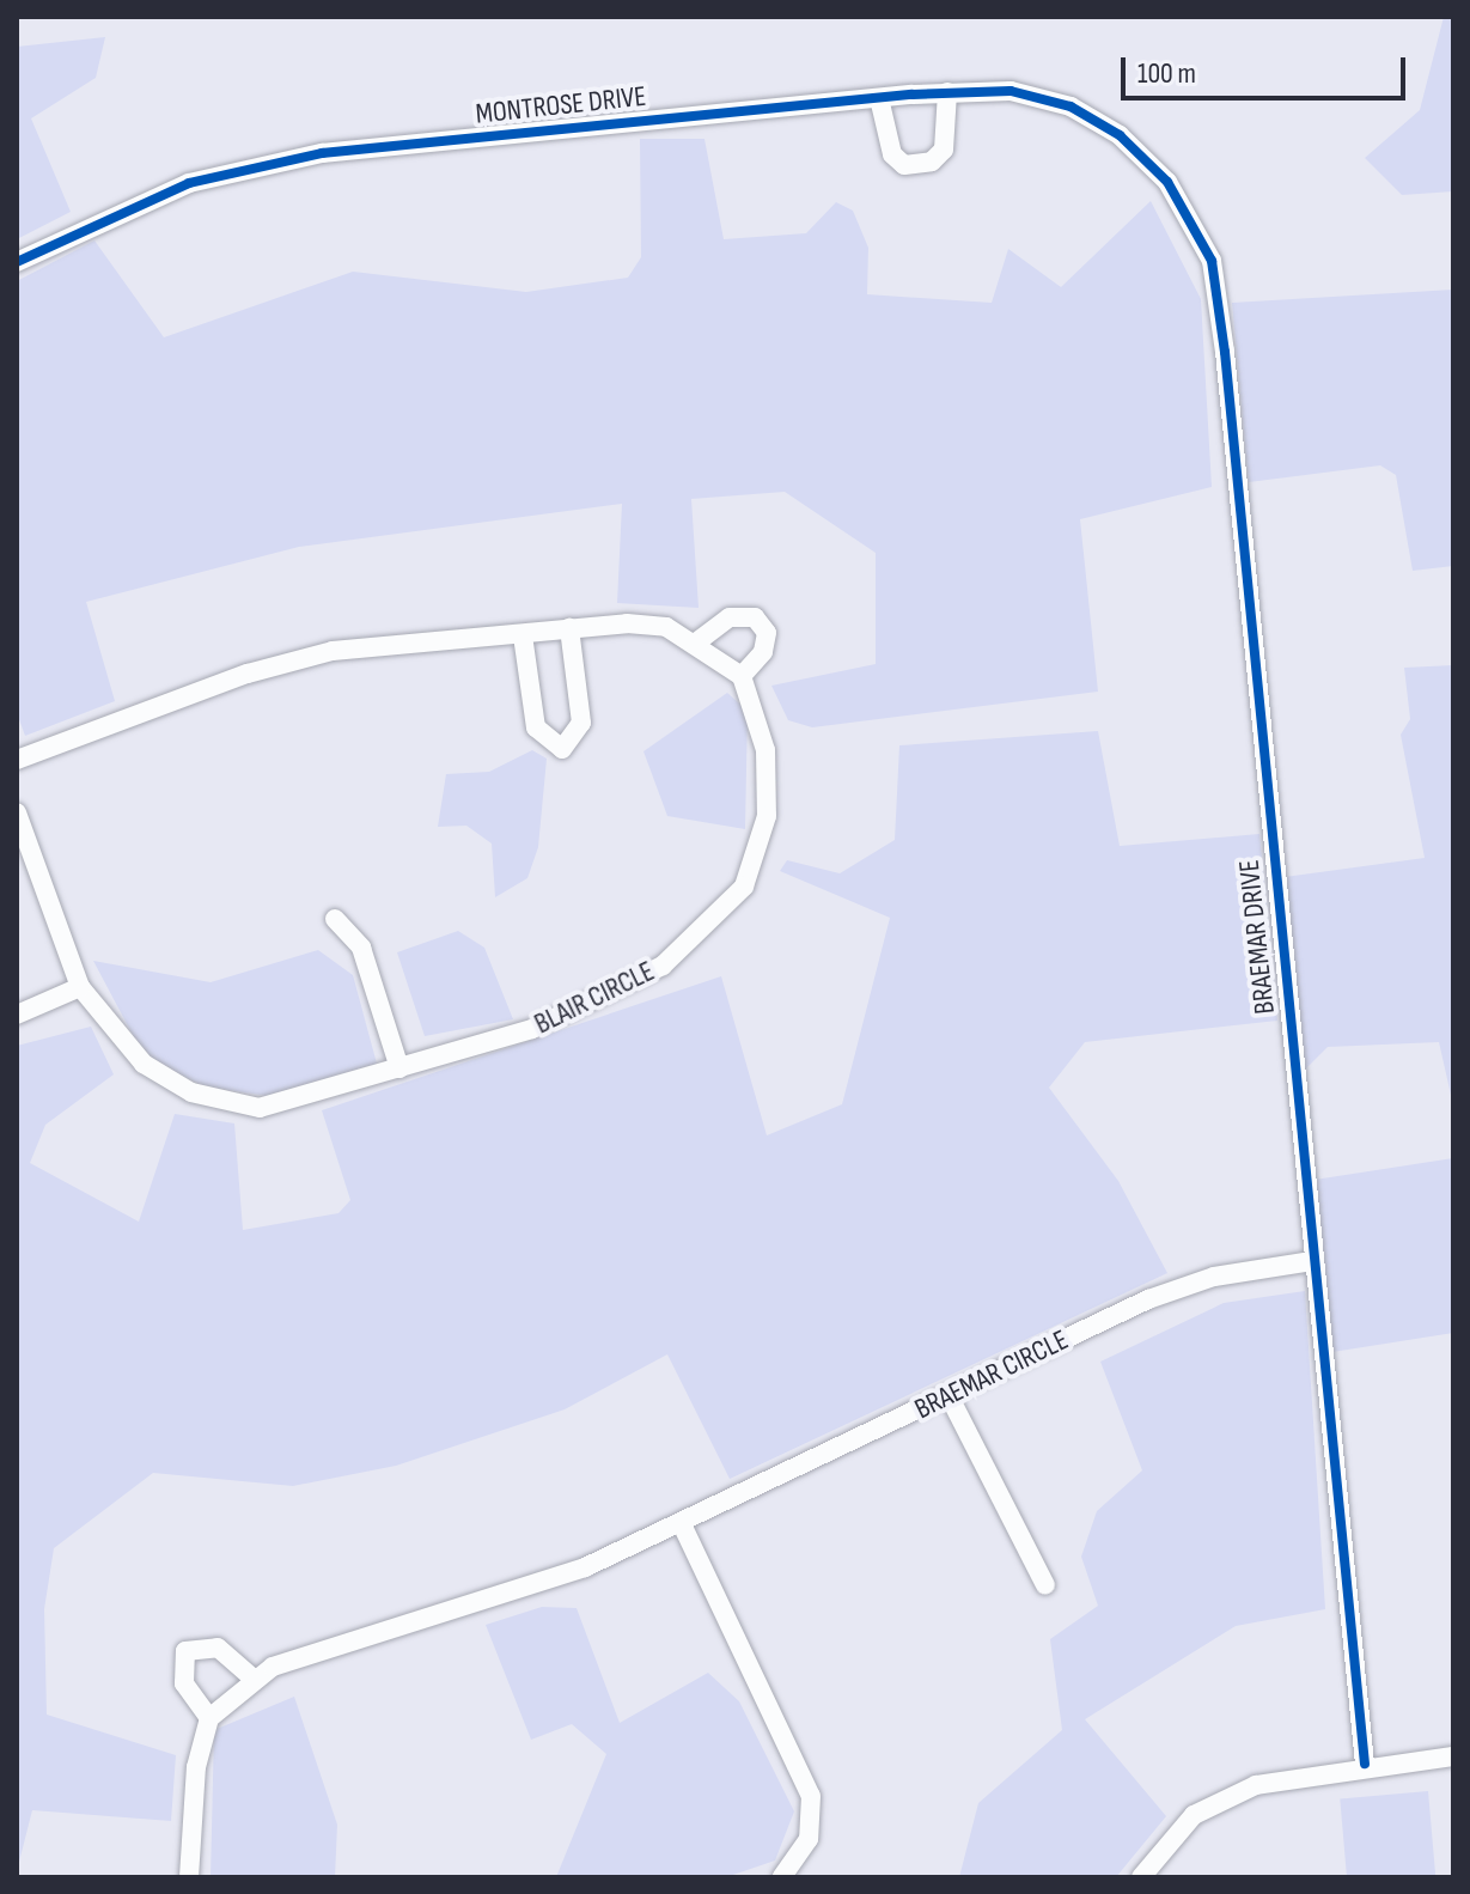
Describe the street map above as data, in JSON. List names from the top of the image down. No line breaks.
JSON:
{"streets":{"street":["MONTROSE DRIVE","BRAEMAR DRIVE","BLAIR CIRCLE","BRAEMAR CIRCLE"]},"crossings":[["MONTROSE DRIVE","BRAEMAR DRIVE"],["BRAEMAR DRIVE","BRAEMAR CIRCLE"]],"scale_bar":"100 m"}
